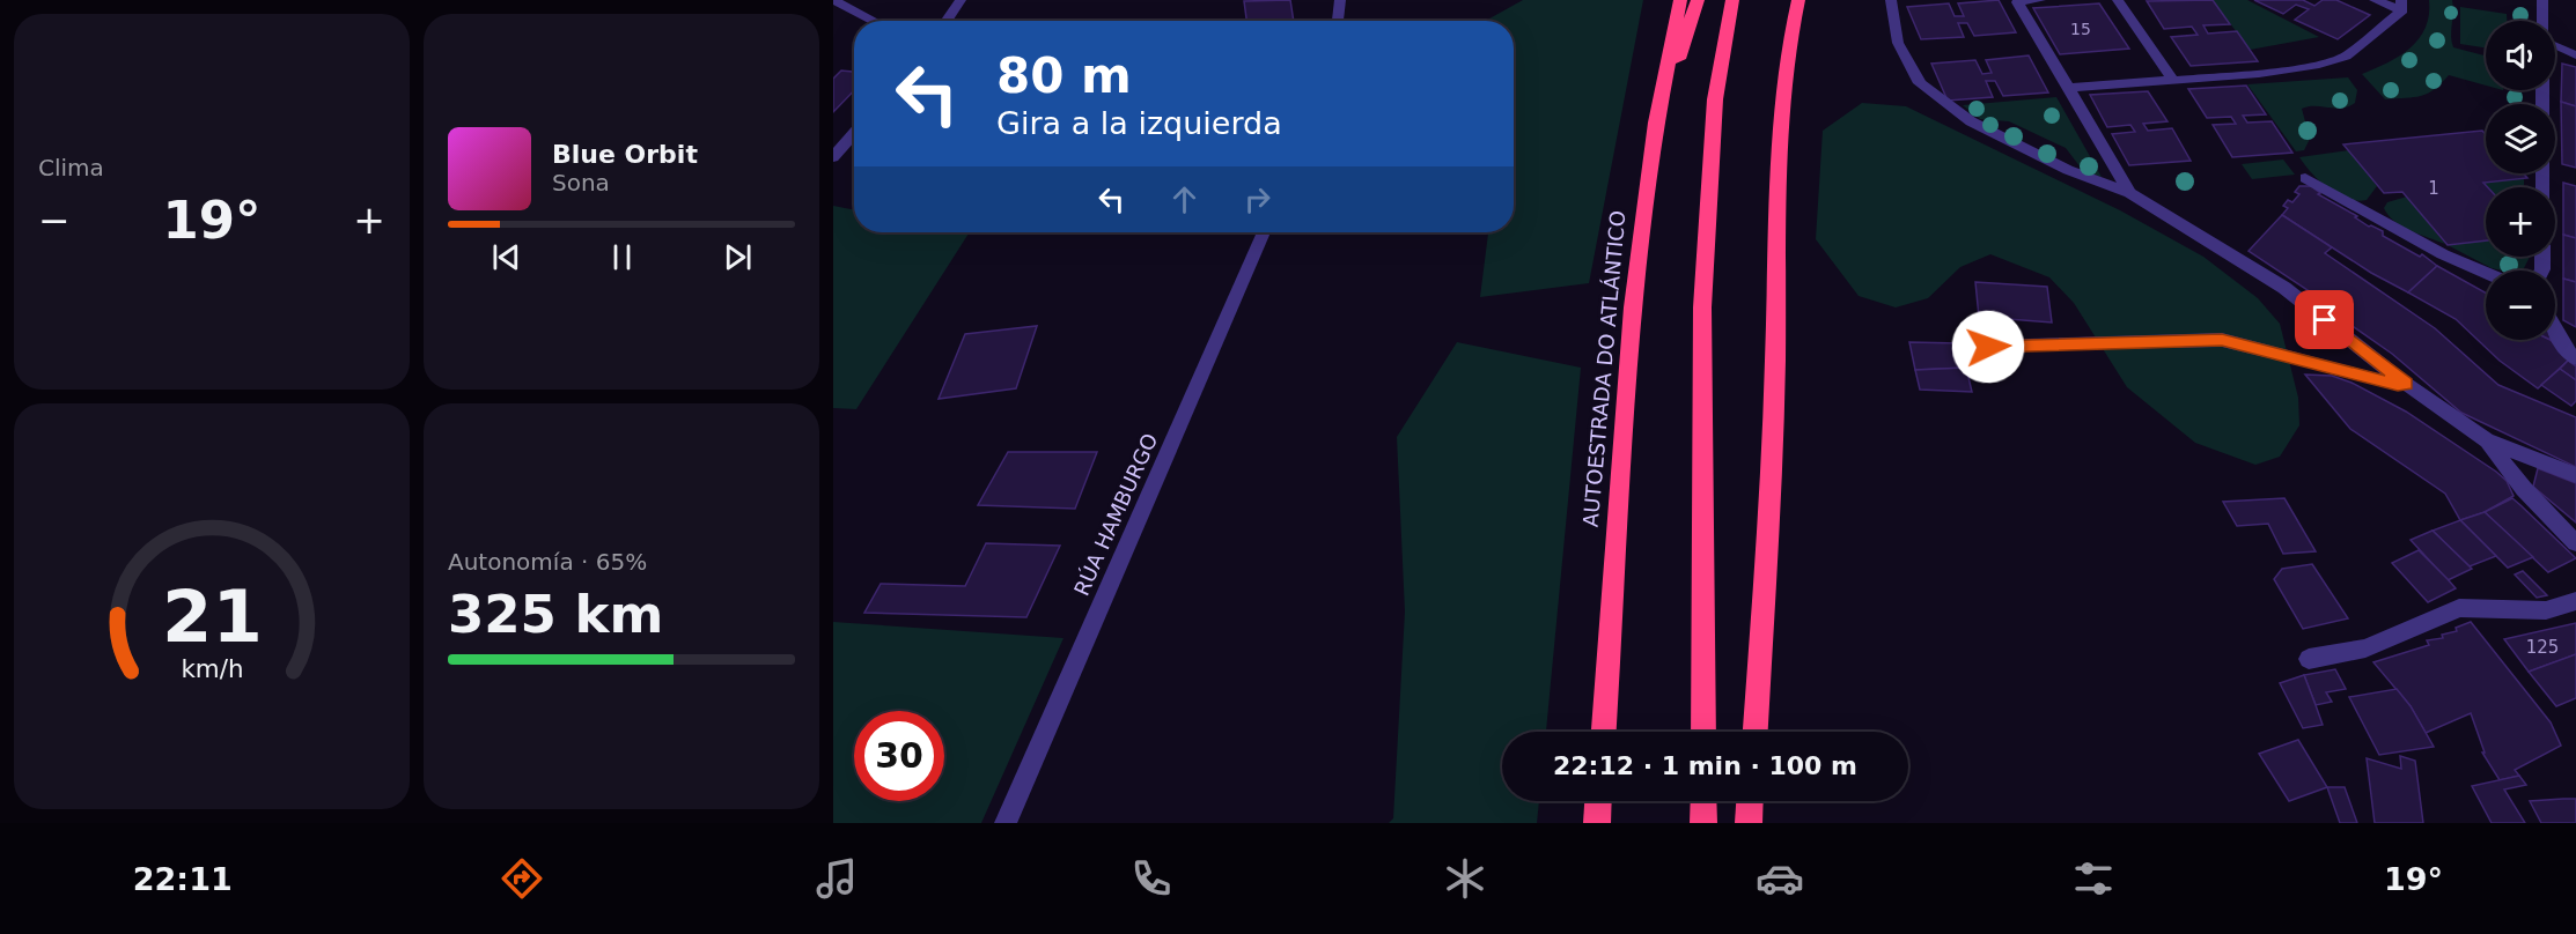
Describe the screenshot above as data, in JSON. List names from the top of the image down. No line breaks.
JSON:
{"streets":{"highway":["AUTOESTRADA DO ATLÁNTICO"],"street":["RÚA HAMBURGO"]},"house_numbers":["15","1","125"],"page":{"tile":["Clima",["Autonomía · 65%","325 km"]],"map_buttons":["+","−"],"turn":["80 m","Gira a la izquierda"],"song":["Blue Orbit","Sona"],"heat":["−","19°","+"],"limit":"30","trip":"22:12 · 1 min · 100 m","tabs":["22:11","19°"],"gauge":["21","km/h"]}}
